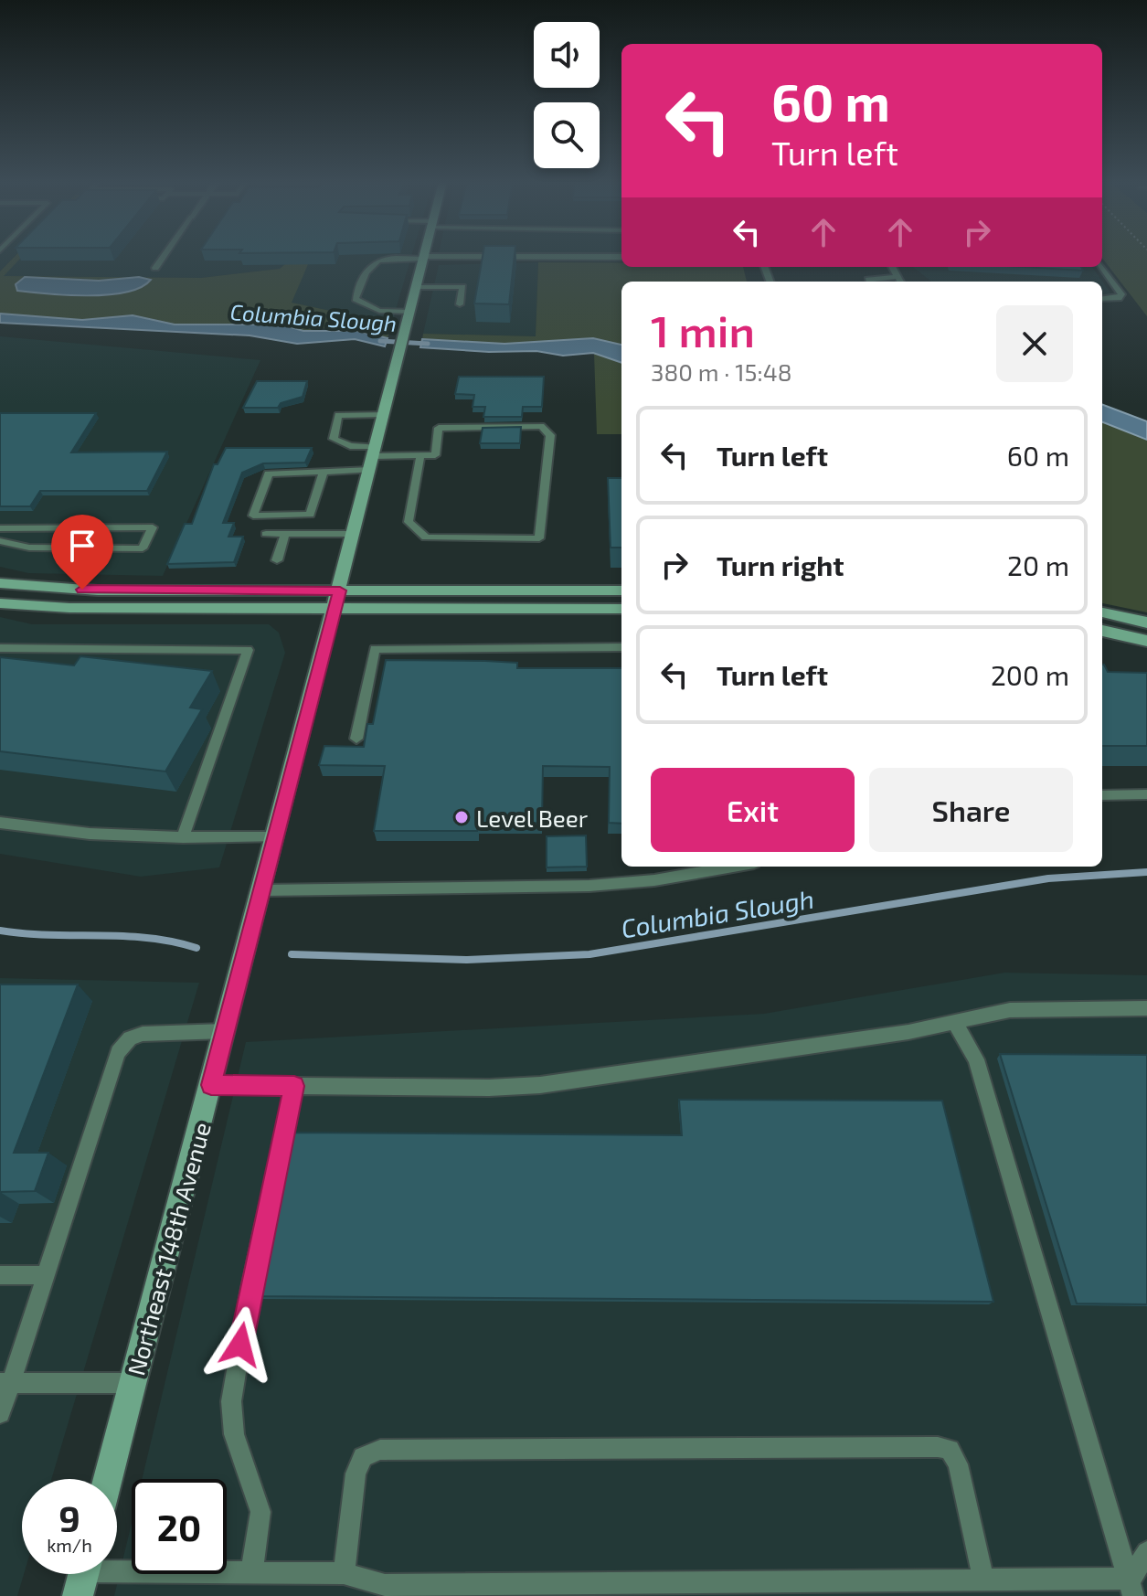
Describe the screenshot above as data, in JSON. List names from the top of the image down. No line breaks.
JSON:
{"streets":{"street":["Northeast 148th Avenue"]},"water":["Columbia Slough"],"places":["Level Beer"],"page":{"turn":["60 m","Turn left"],"heading":["1 min","380 m · 15:48"],"list":[{"name":"Turn left","value":"60 m"},{"name":"Turn right","value":"20 m"},{"name":"Turn left","value":"200 m"}],"buttons":["Exit","Share"],"speed":"9 km/h","limit":"20"}}
